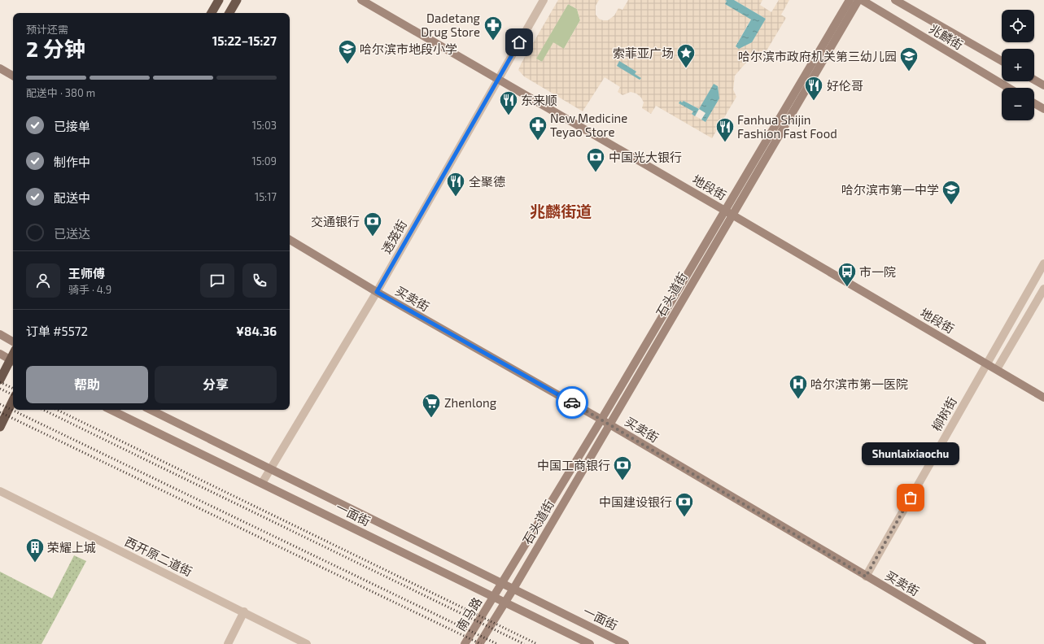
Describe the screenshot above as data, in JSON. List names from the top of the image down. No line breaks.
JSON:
{"streets":{"main road":["兆麟街","地段街","石头道街","买卖街","一面街","南马路"],"street":["透笼街","柳树街","西开原二道街"]},"crossings":[["地段街","透笼街"],["地段街","石头道街"],["地段街","柳树街"],["透笼街","买卖街"],["透笼街","一面街"],["石头道街","买卖街"],["石头道街","一面街"],["石头道街","南马路"],["买卖街","柳树街"],["一面街","南马路"]],"districts":["兆麟街道"],"places":{"pharmacy":["Dadetang Drug Store","New Medicine Teyao Store"],"school or university":["哈尔滨市地段小学","哈尔滨市政府机关第三幼儿园","哈尔滨市第一中学"],"place":["索菲亚广场"],"restaurant":["好伦哥","东来顺","Fanhua Shijin Fashion Fast Food","全聚德"],"bank":["中国光大银行","交通银行","中国工商银行","中国建设银行"],"bus stop":["市一院"],"hospital":["哈尔滨市第一医院"],"supermarket":["Zhenlong"],"other":["Shunlaixiaochu"],"building":["荣耀上城"]},"page":{"map_buttons":["+","−"],"heading":["2 分钟","预计还需","15:22–15:27"],"panel":["王师傅","骑手 · 4.9","订单 #5572","¥84.36"],"bar":"配送中 · 380 m","list":[["已接单","15:03"],["制作中","15:09"],["配送中","15:17"],"已送达"],"buttons":["帮助","分享"],"bubble":"Shunlaixiaochu"}}
